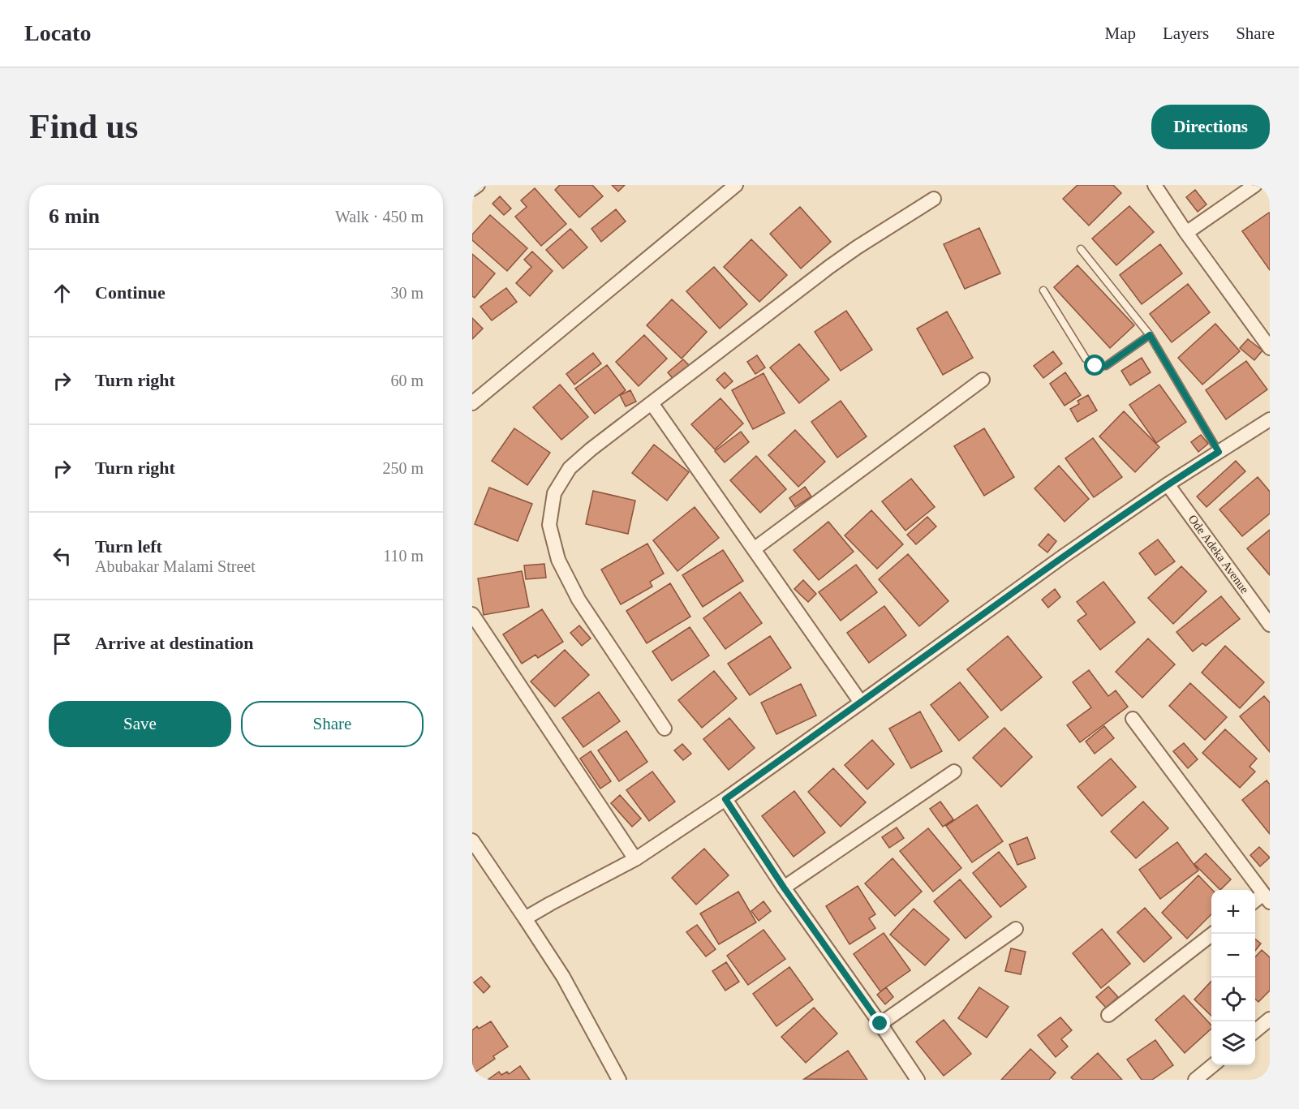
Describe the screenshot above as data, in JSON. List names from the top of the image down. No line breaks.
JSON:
{"streets":{"street":["Ode Adeka Avenue"]},"page":{"header":"Locato","nav":["Map","Layers","Share"],"buttons":["Directions",["Save","Share"]],"title":"Find us","heading":["6 min","Walk · 450 m"],"list":[["Continue","30 m"],["Turn right","60 m"],["Turn right","250 m"],["Turn left","Abubakar Malami Street","110 m"],"Arrive at destination"],"map_buttons":["+","−"]}}
